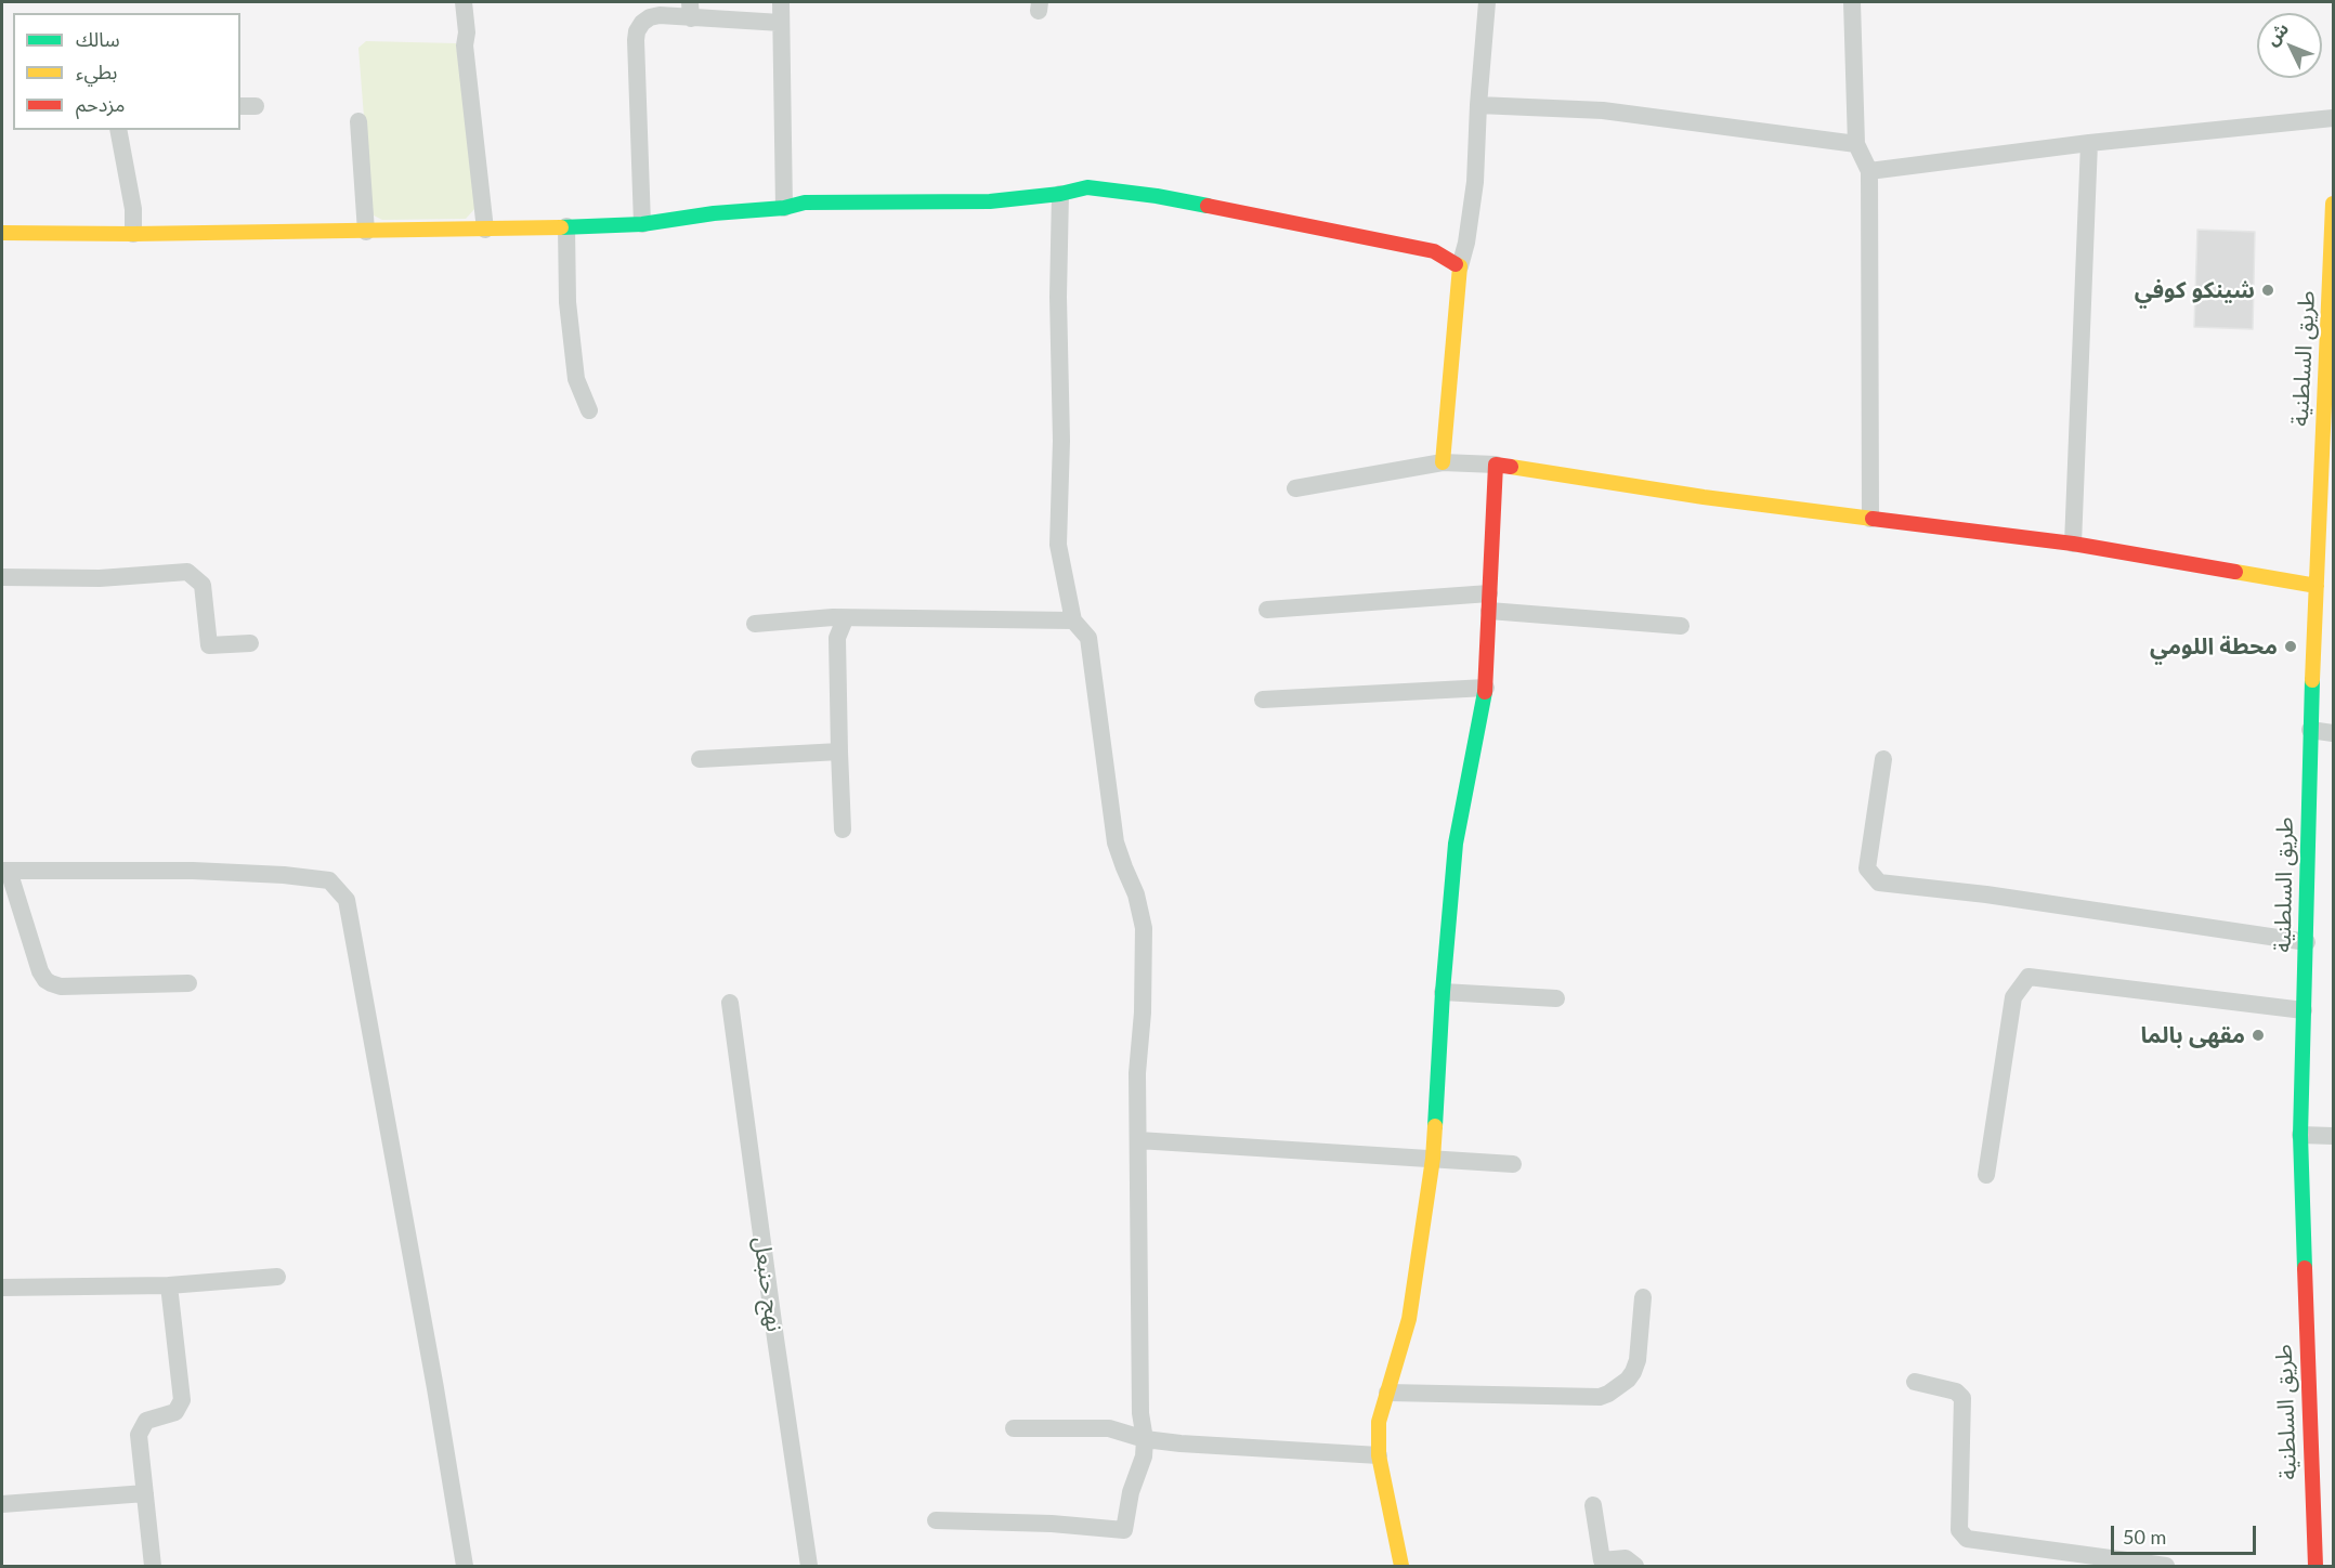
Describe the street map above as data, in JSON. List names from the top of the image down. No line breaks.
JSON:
{"streets":{"street":["طريق السلطنية","نهج حنبعل"]},"places":["شينكو كوفي","محطة اللومي","مقهى بالما"],"legend":["سالك","بطيء","مزدحم"],"scale_bar":"50 m","north":"top left"}
